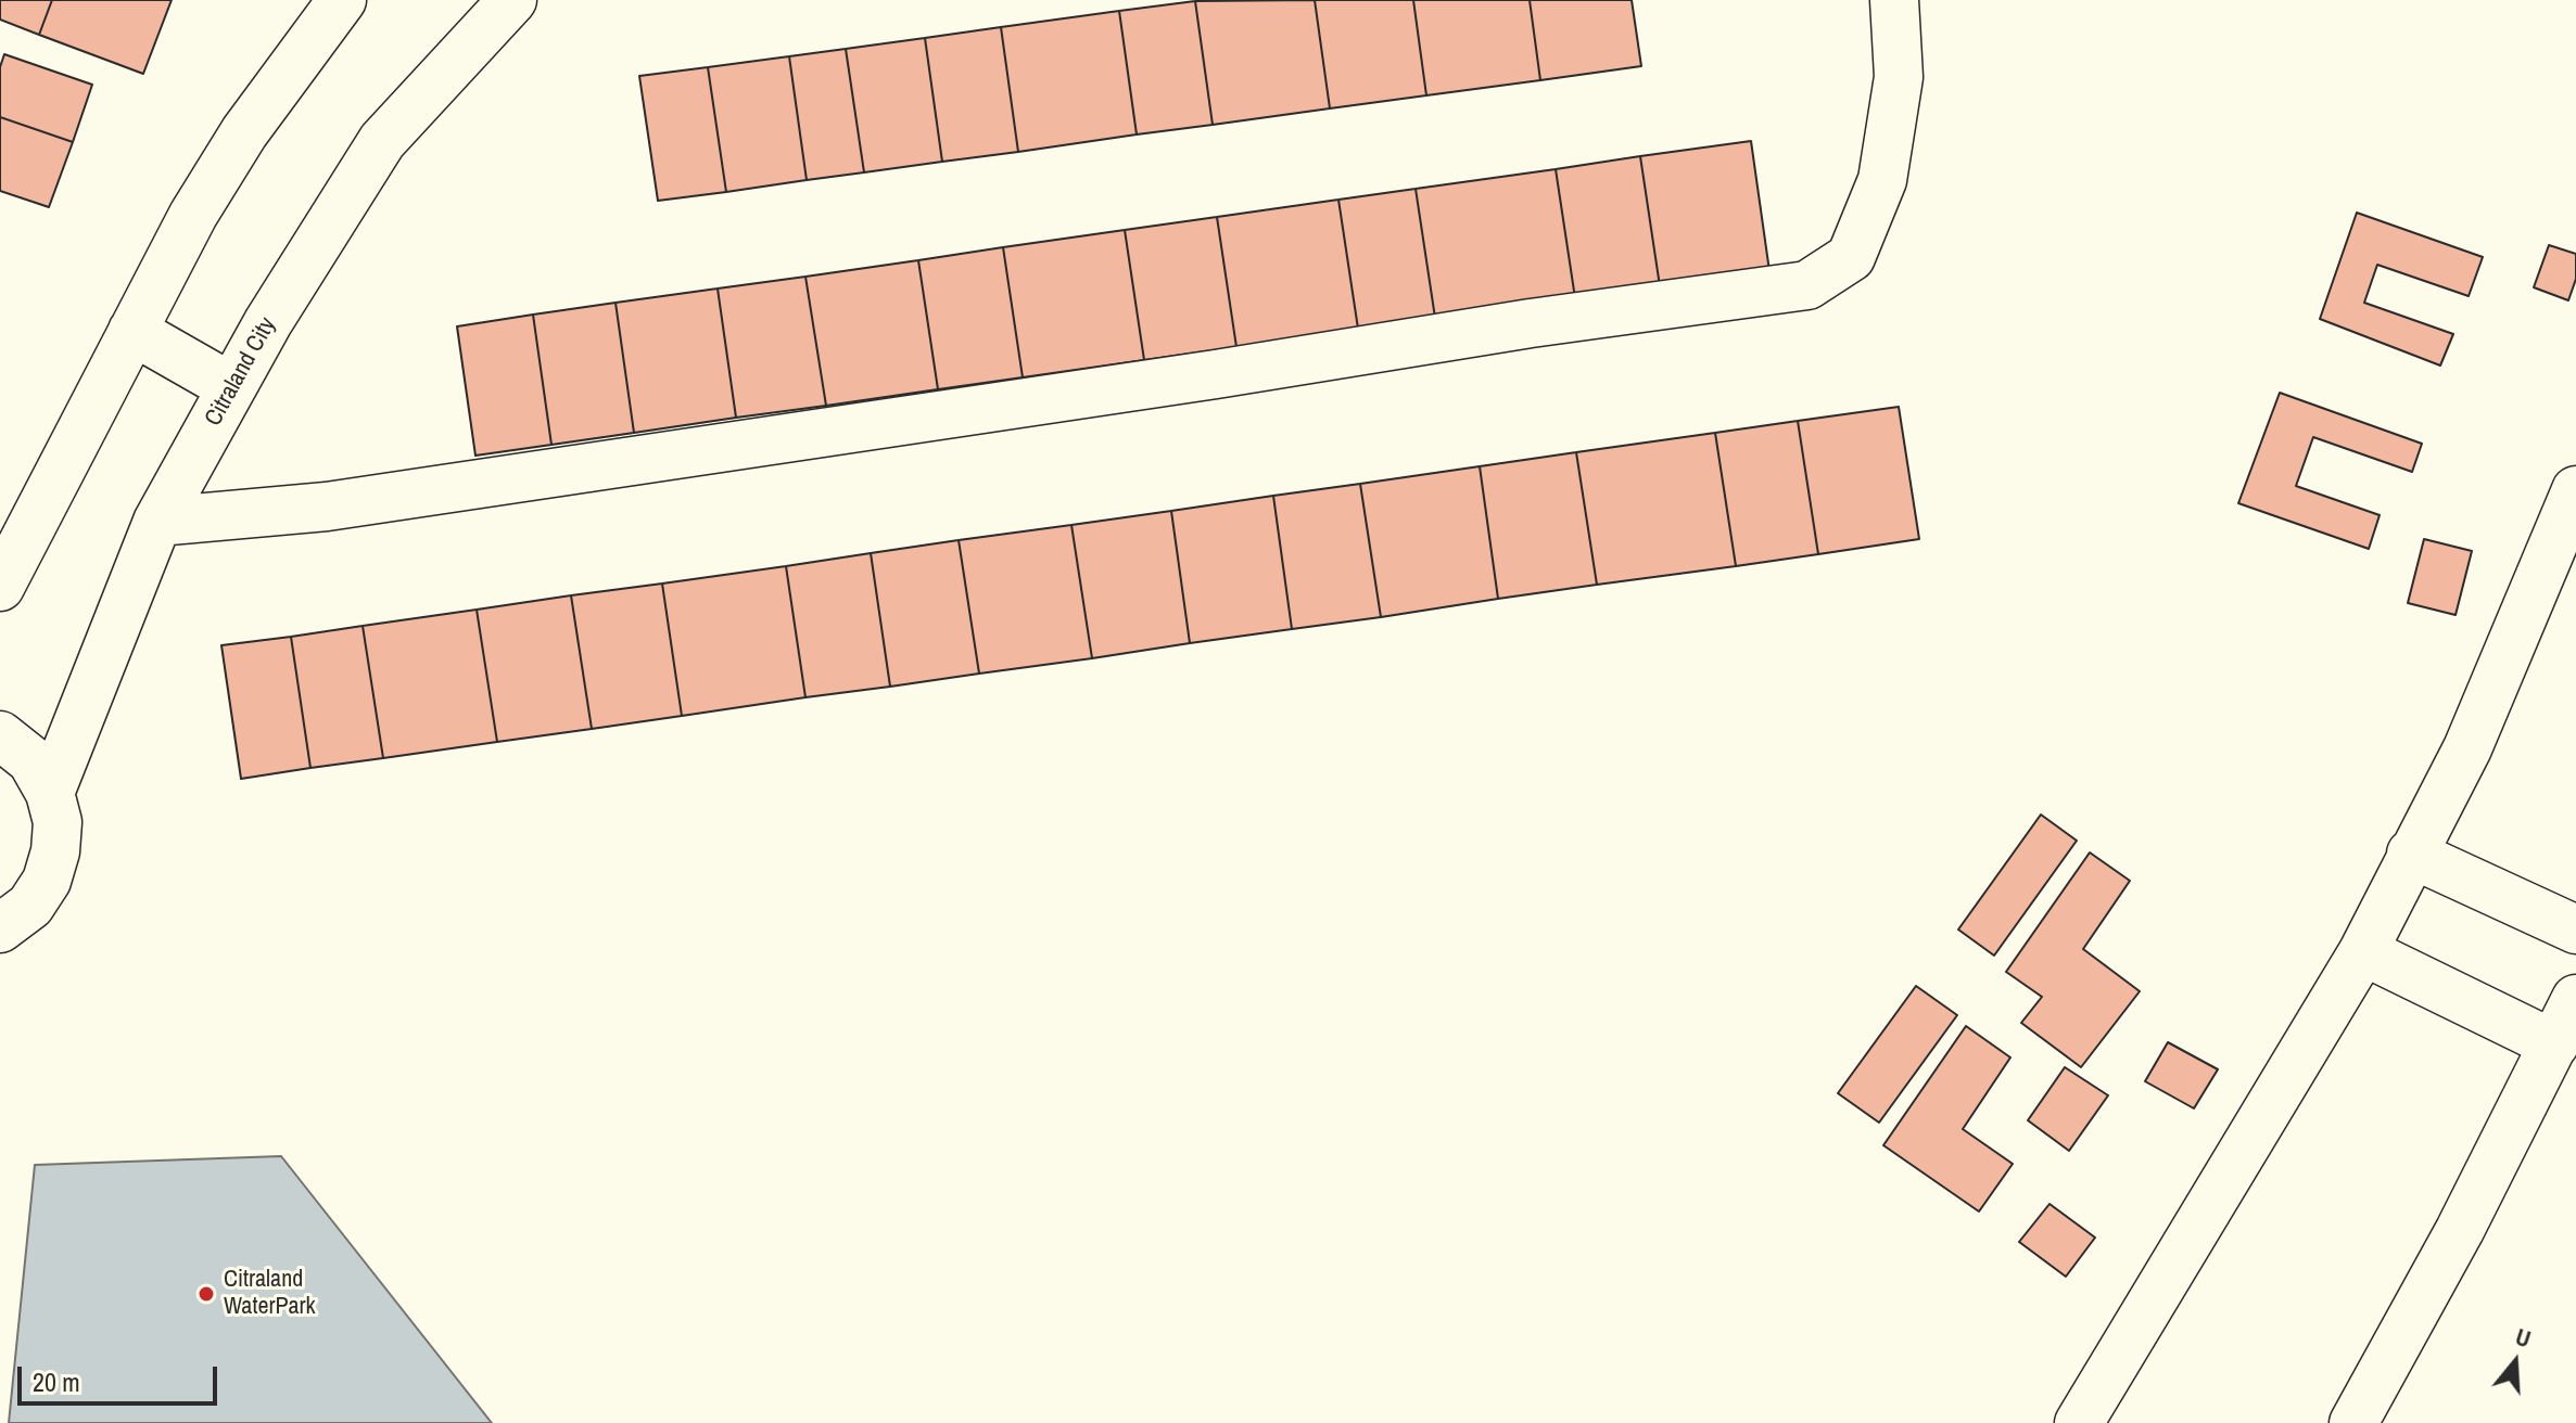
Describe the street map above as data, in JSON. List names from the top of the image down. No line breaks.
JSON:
{"streets":{"street":["Citraland City"]},"places":["Citraland WaterPark"],"scale_bar":"20 m","north":"top"}
